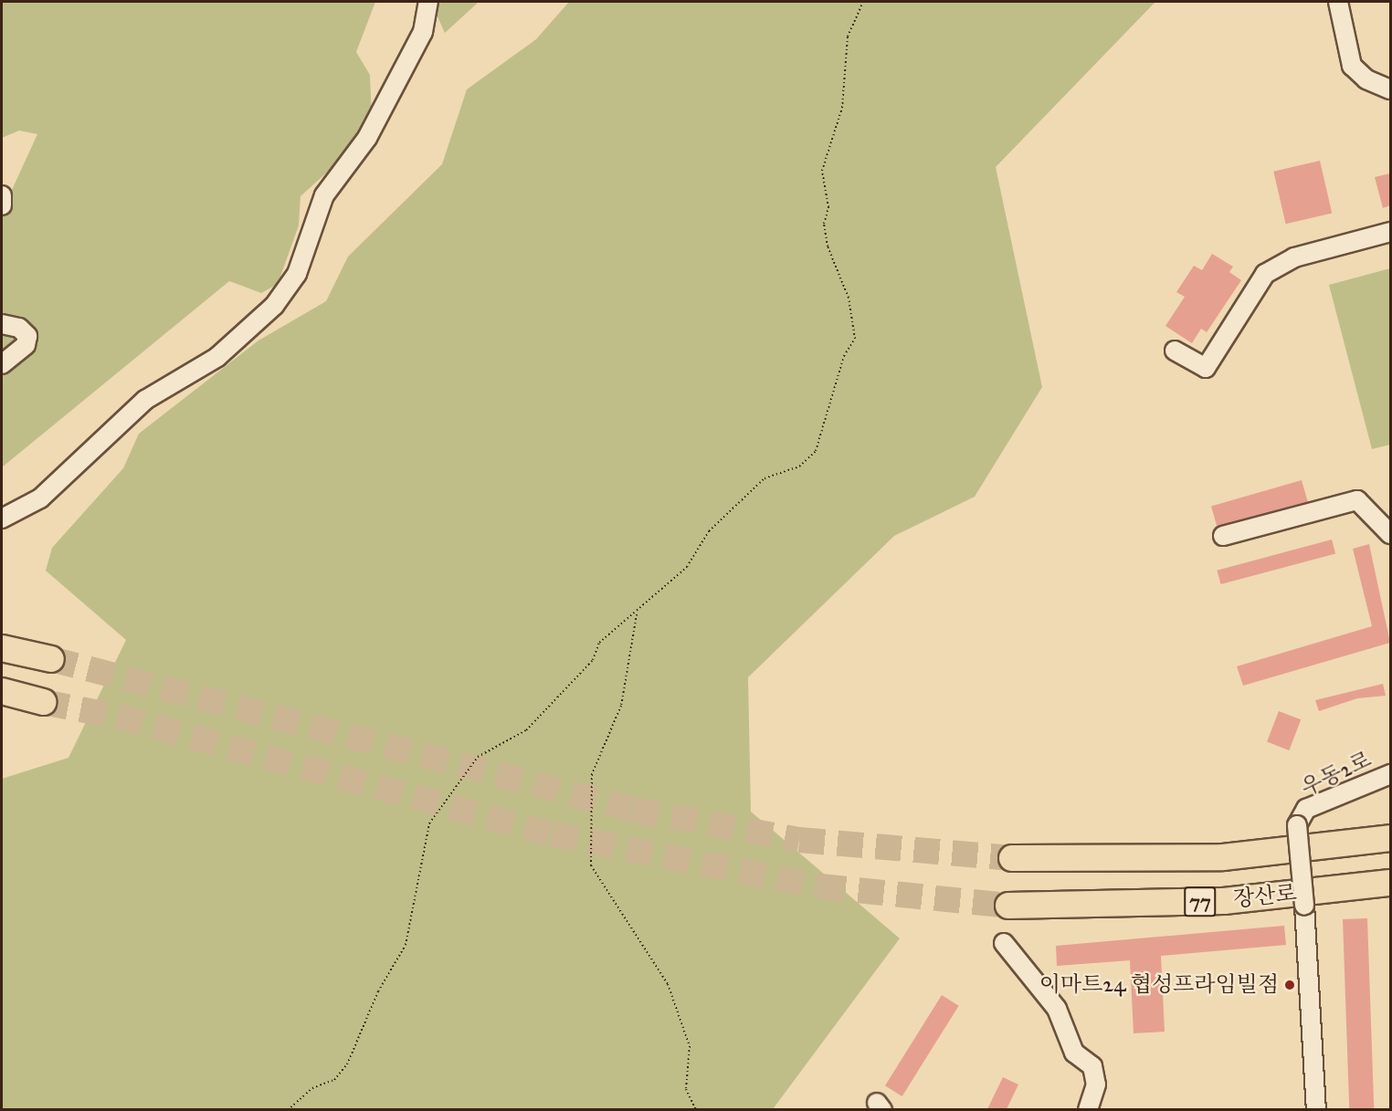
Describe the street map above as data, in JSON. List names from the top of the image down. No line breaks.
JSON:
{"streets":{"highway":["장산로","77"],"street":["우동2로"]},"places":["이마트24 협성프라임빌점"]}
